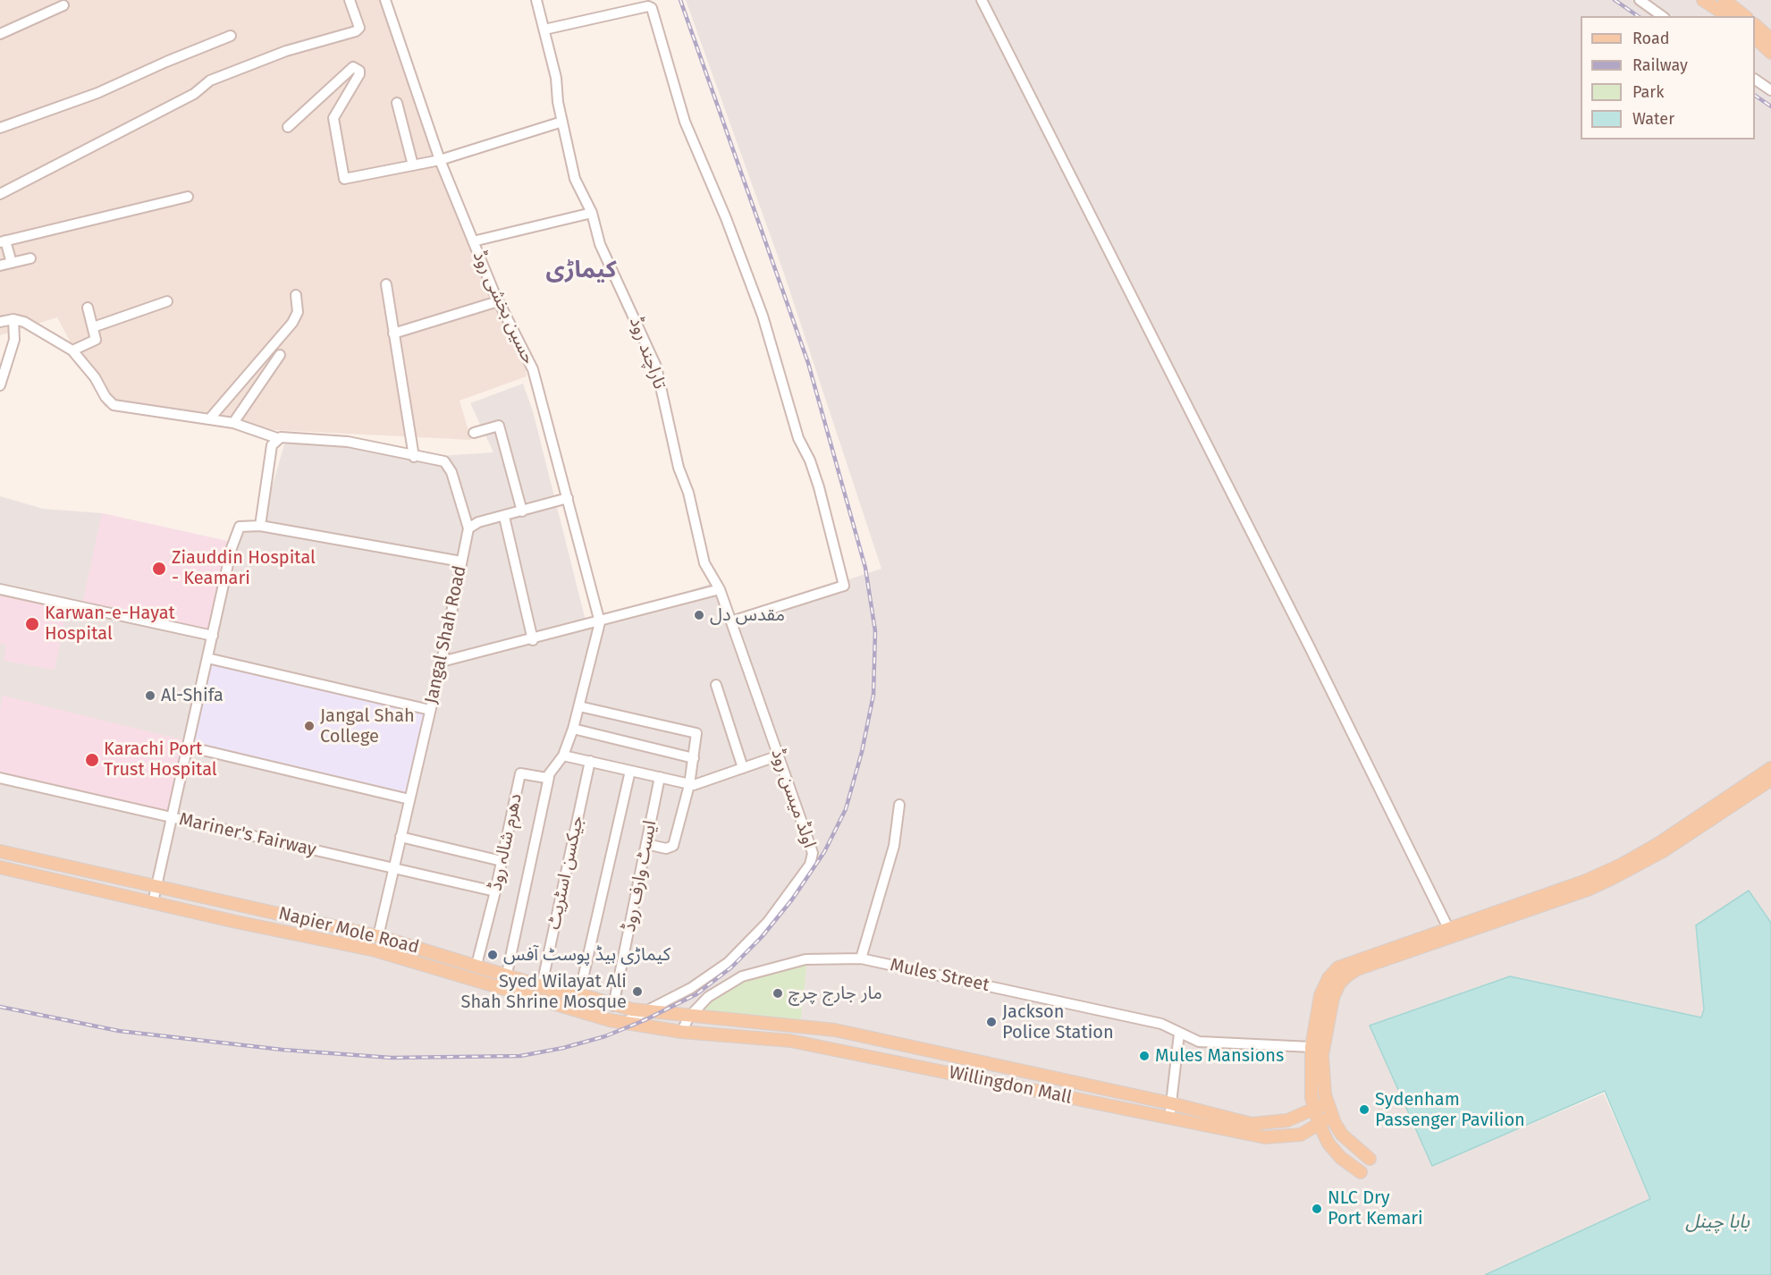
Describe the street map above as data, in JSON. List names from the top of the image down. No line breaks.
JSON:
{"streets":{"main road":["Napier Mole Road","Willingdon Mall"],"street":["حسین بخشی روڈ","تاراچند روڈ","Jangal Shah Road","اولڈ میسن روڈ","Mariner's Fairway","دھرم شالہ روڈ","جیکسن اسٹریٹ","ایسٹ وارف روڈ","Mules Street"]},"crossings":[["تاراچند روڈ","اولڈ میسن روڈ"],["Jangal Shah Road","Mariner's Fairway"],["Jangal Shah Road","Napier Mole Road"],["اولڈ میسن روڈ","Napier Mole Road"],["Mariner's Fairway","دھرم شالہ روڈ"],["دھرم شالہ روڈ","Napier Mole Road"],["جیکسن اسٹریٹ","Napier Mole Road"],["ایسٹ وارف روڈ","Napier Mole Road"],["Napier Mole Road","Mules Street"],["Napier Mole Road","Willingdon Mall"],["Mules Street","Willingdon Mall"]],"districts":["کیماڑی"],"water":["بابا چینل"],"places":["Ziauddin Hospital - Keamari","مقدس دل","Karwan-e-Hayat Hospital","Al-Shifa","Jangal Shah College","Karachi Port Trust Hospital","کیماڑی ہیڈ پوسٹ آفس","Syed Wilayat Ali Shah Shrine Mosque","مار جارج چرچ","Jackson Police Station","Mules Mansions","Sydenham Passenger Pavilion","NLC Dry Port Kemari"],"legend":["Road","Railway","Park","Water"]}
